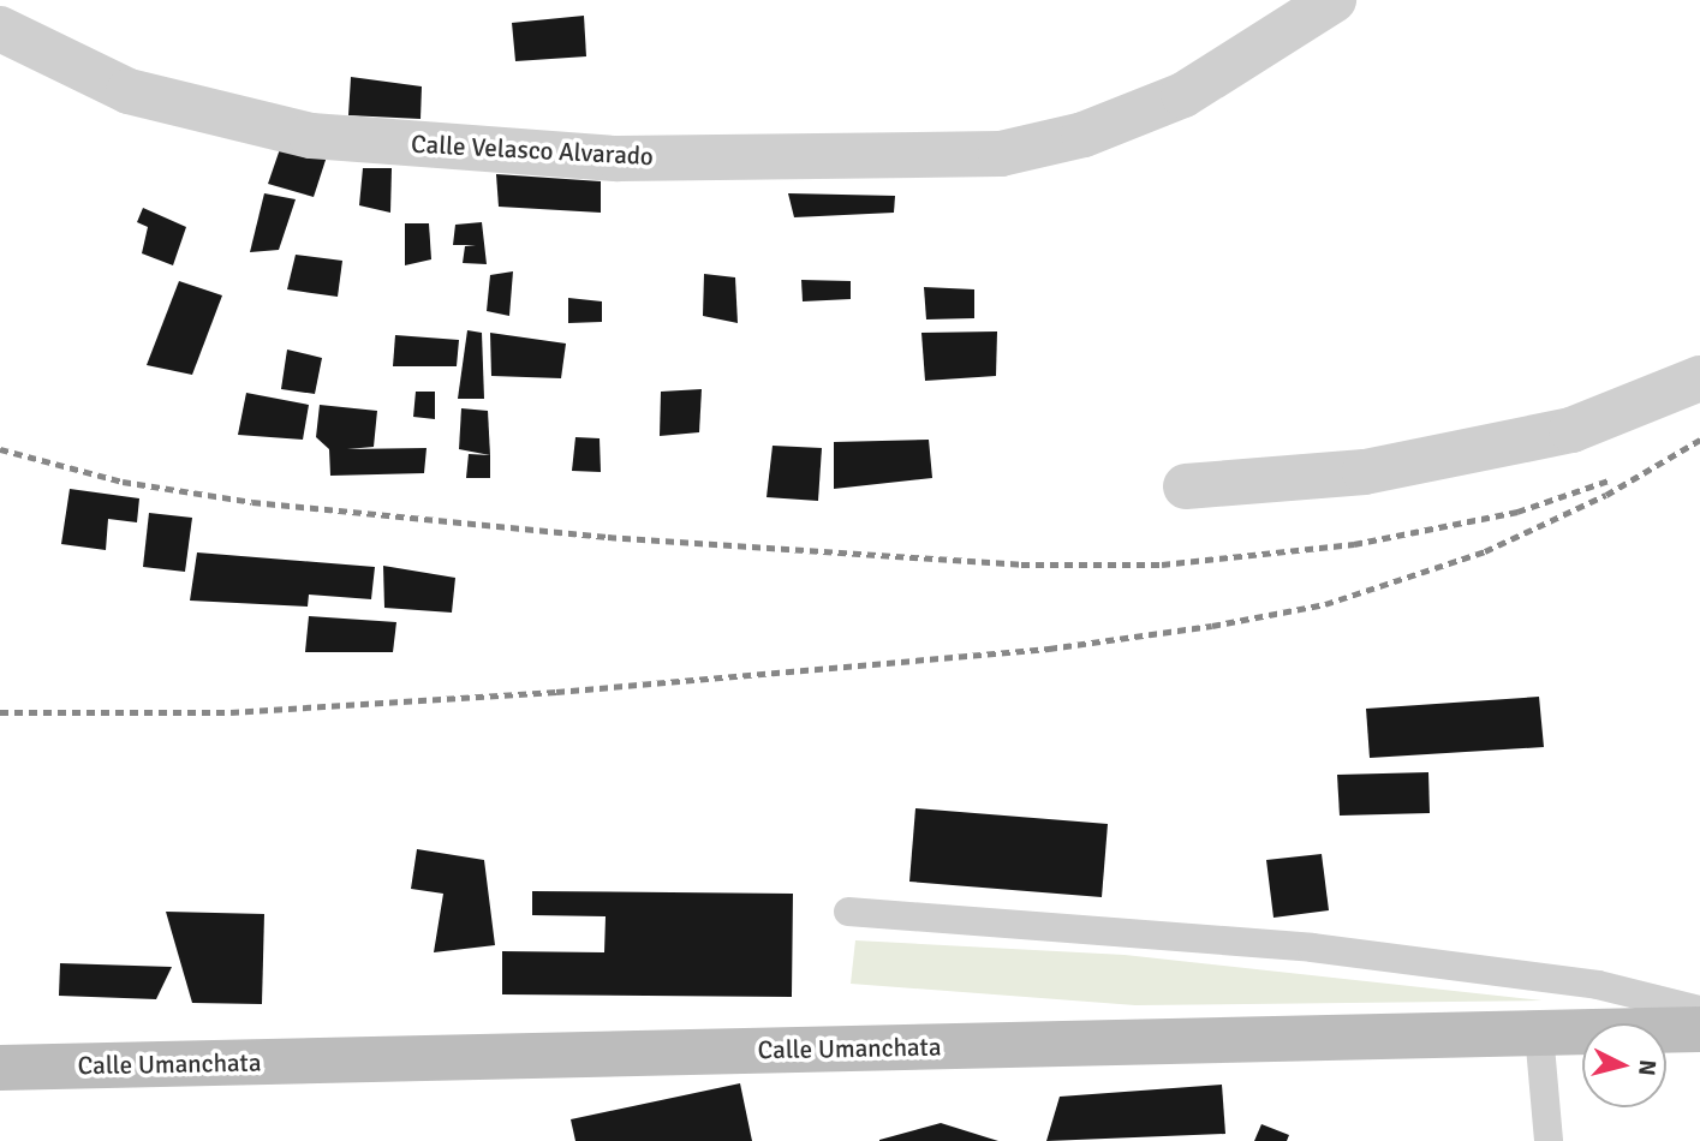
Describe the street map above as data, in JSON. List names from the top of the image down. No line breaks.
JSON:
{"streets":{"main road":["Calle Umanchata"],"street":["Calle Velasco Alvarado"]},"north":"right"}
